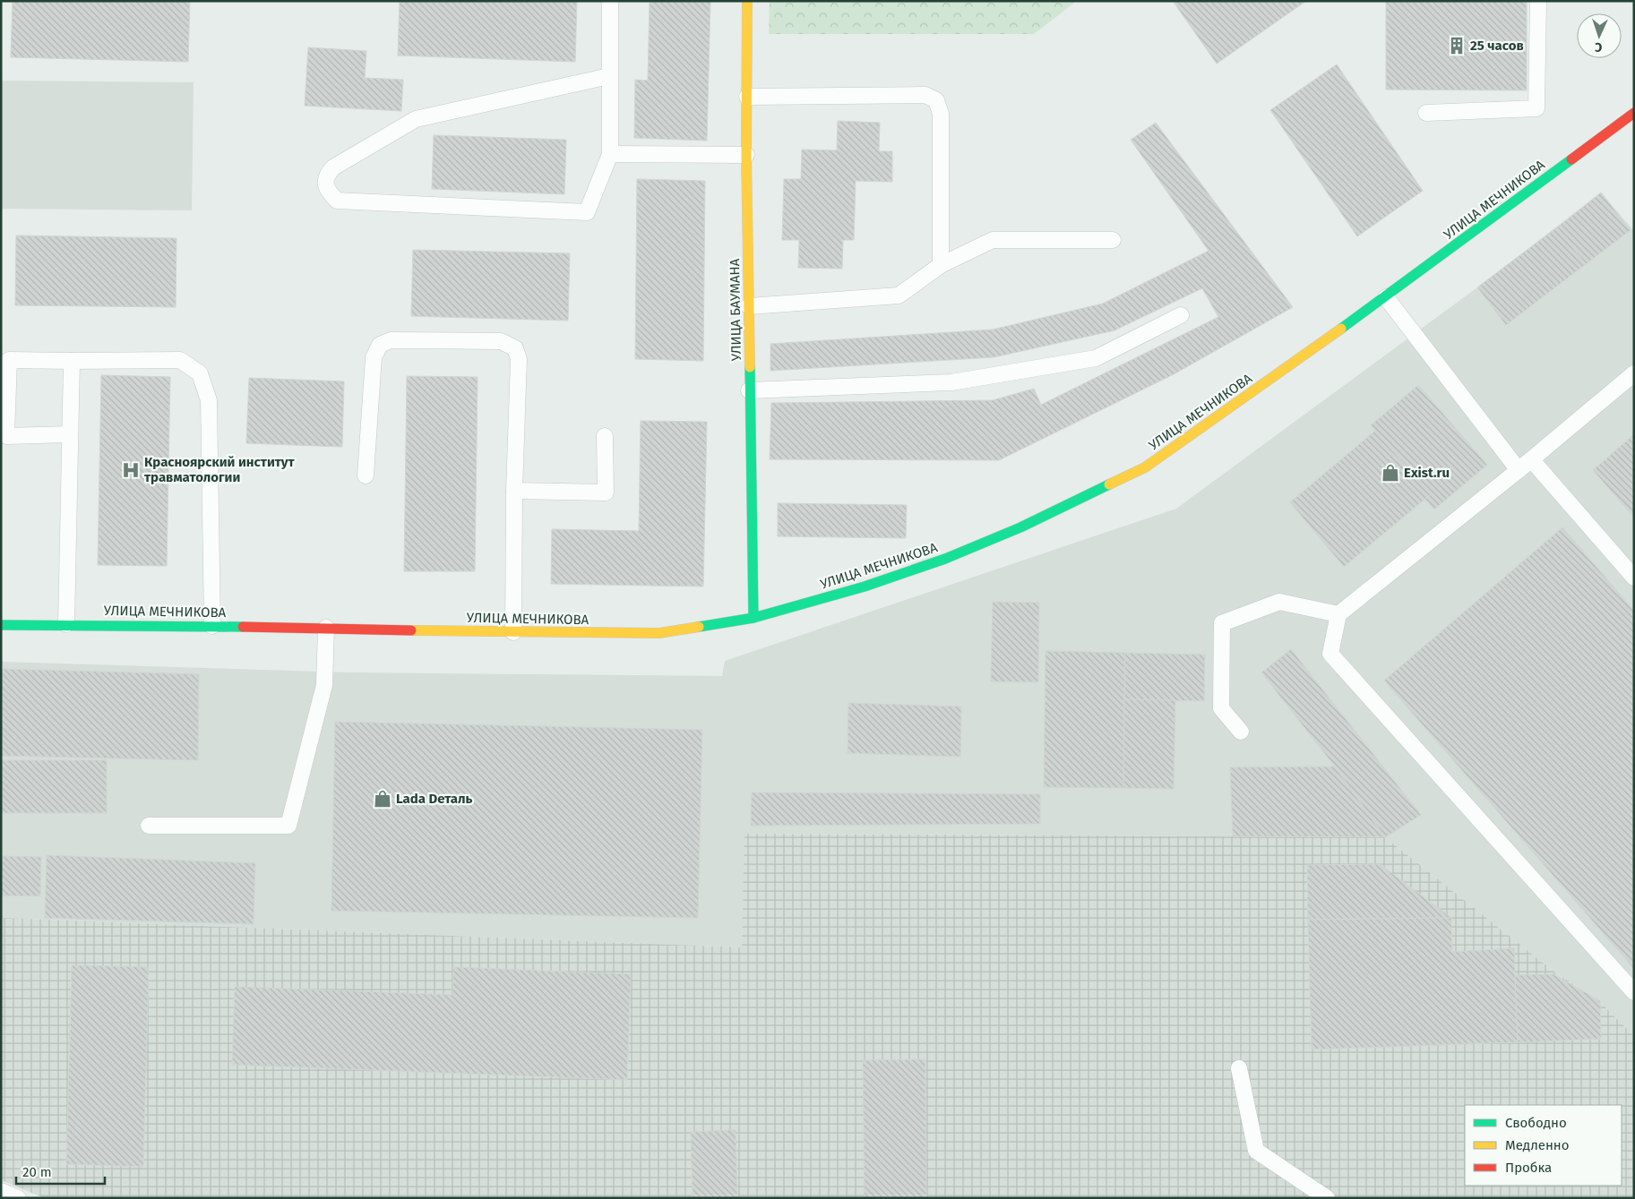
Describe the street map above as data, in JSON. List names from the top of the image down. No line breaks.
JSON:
{"streets":{"street":["УЛИЦА МЕЧНИКОВА","УЛИЦА БАУМАНА"]},"crossings":[["УЛИЦА МЕЧНИКОВА","УЛИЦА БАУМАНА"]],"places":{"building":["25 часов"],"hospital":["Красноярский институт травматологии"],"shop":["Exist.ru","Lada Dеталь"]},"legend":["Свободно","Медленно","Пробка"],"scale_bar":"20 m","north":"bottom"}
